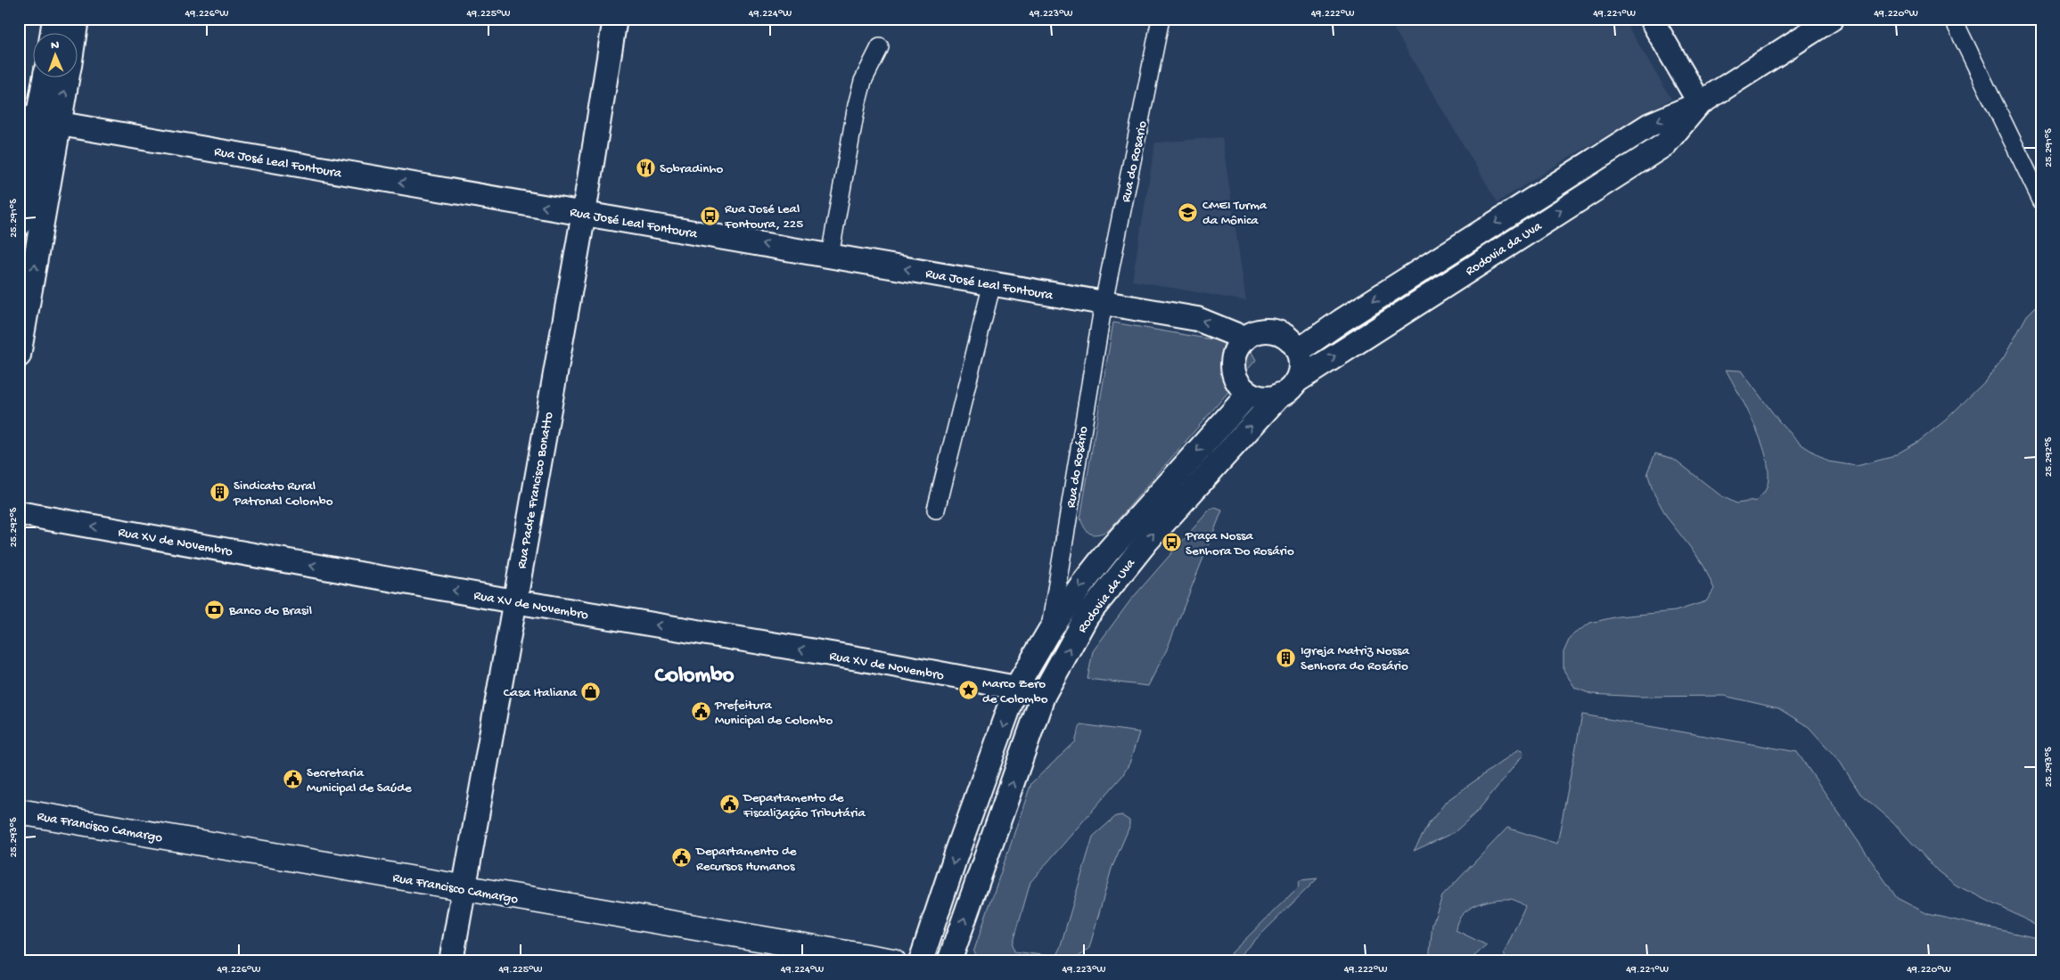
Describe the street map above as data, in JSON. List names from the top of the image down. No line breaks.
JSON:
{"streets":{"main road":["Rua Francisco Camargo"],"street":["Rua José Leal Fontoura","Rua do Rosario","Rodovia da Uva","Rua do Rosário","Rua Padre Francisco Bonatto","Rua XV de Novembro"]},"crossings":[["Rua José Leal Fontoura","Rua do Rosario"],["Rua José Leal Fontoura","Rodovia da Uva"],["Rua José Leal Fontoura","Rua do Rosário"],["Rua José Leal Fontoura","Rua Padre Francisco Bonatto"],["Rua do Rosario","Rua do Rosário"],["Rodovia da Uva","Rua do Rosário"],["Rodovia da Uva","Rua XV de Novembro"],["Rua Padre Francisco Bonatto","Rua XV de Novembro"],["Rua Padre Francisco Bonatto","Rua Francisco Camargo"]],"one_way":["Rua José Leal Fontoura","Rua XV de Novembro"],"districts":["Colombo"],"places":{"restaurant":["Sobradinho"],"school or university":["CMEI Turma da Mônica"],"bus stop":["Rua José Leal Fontoura, 225","Praça Nossa Senhora Do Rosário"],"building":["Sindicato Rural Patronal Colombo","Igreja Matriz Nossa Senhora do Rosário"],"bank":["Banco do Brasil"],"place":["Marco Zero de Colombo"],"shop":["Casa Italiana"],"public building":["Prefeitura Municipal de Colombo","Secretaria Municipal de Saúde","Departamento de Fiscalização Tributária","Departamento de Recursos Humanos"]},"north":"top","coordinates":["49.226°W","49.225°W","49.224°W","49.223°W","49.222°W","49.221°W","49.220°W","25.291°S","25.292°S","25.293°S"]}
